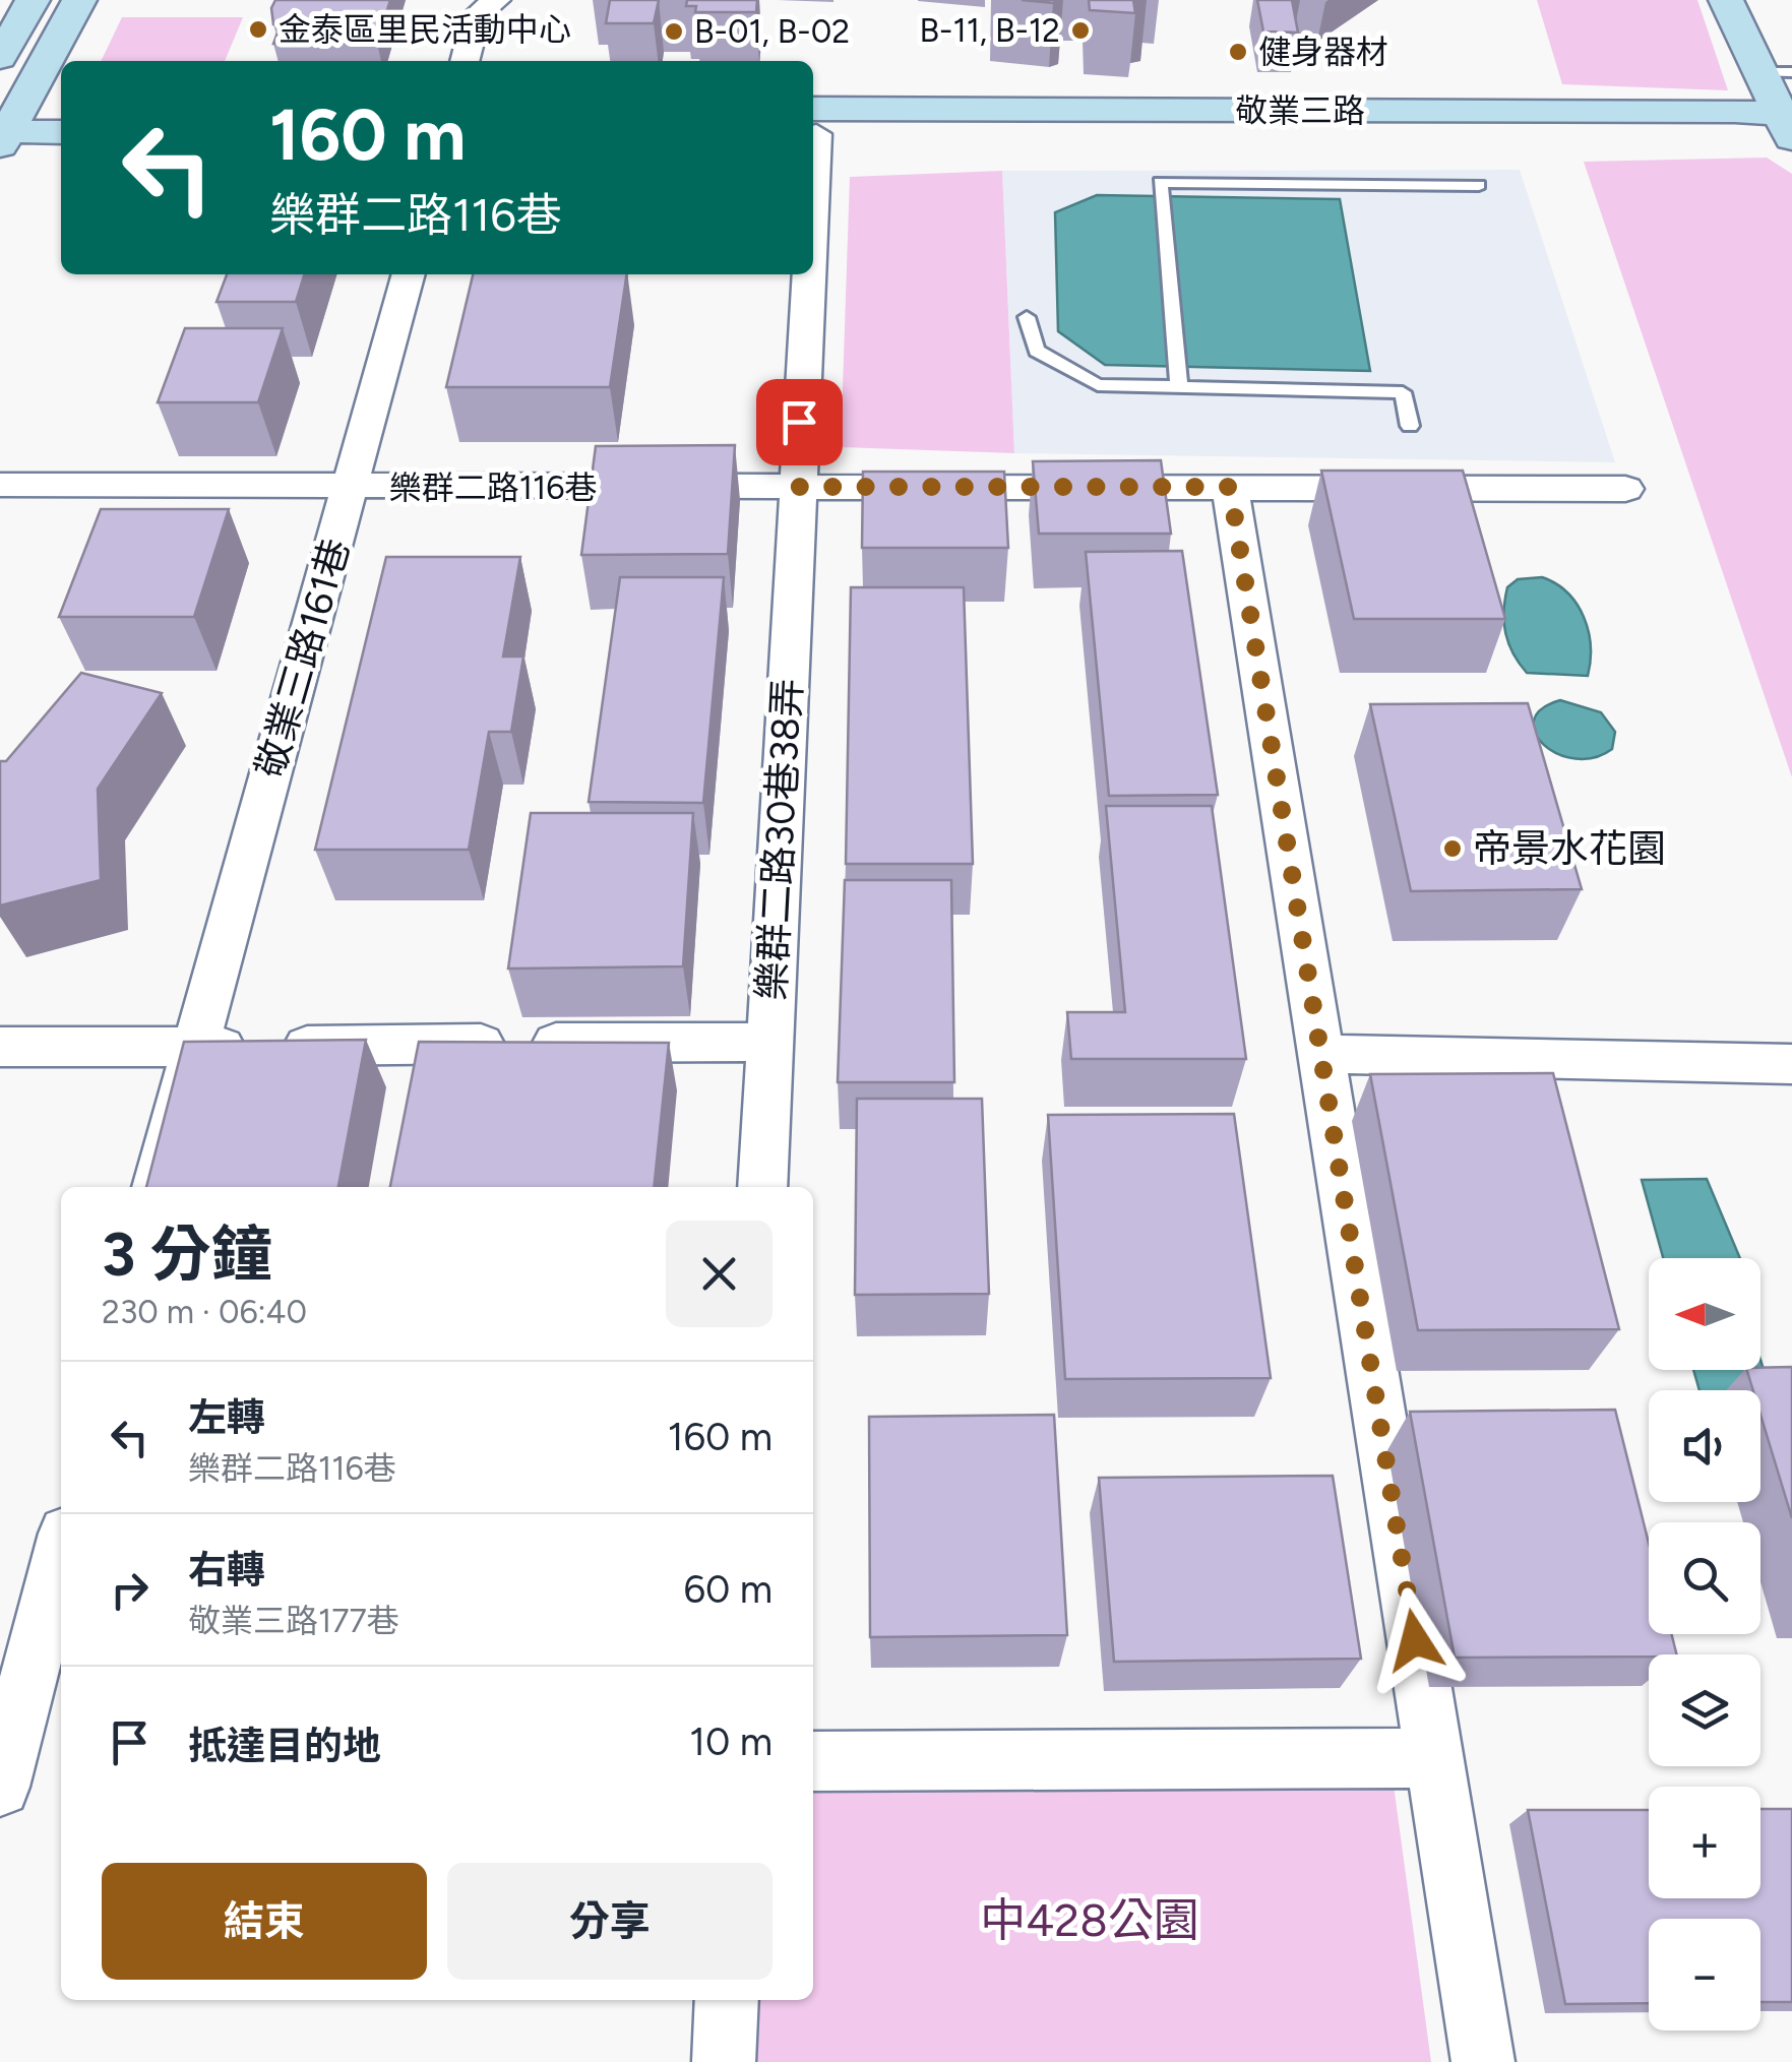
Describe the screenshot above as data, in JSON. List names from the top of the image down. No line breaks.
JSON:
{"streets":{"street":["敬業三路","樂群二路116巷","敬業三路161巷","樂群二路30巷38弄"]},"crossings":[["樂群二路116巷","敬業三路161巷"],["樂群二路116巷","樂群二路30巷38弄"]],"parks":["中428公園"],"places":["金泰區里民活動中心","B-11, B-12","B-01, B-02","健身器材","帝景水花園"],"north":"left","page":{"turn":["160 m","樂群二路116巷"],"heading":["3 分鐘","230 m · 06:40"],"map_buttons":["+","−"],"list":[{"name":"左轉","note":"樂群二路116巷","value":"160 m"},{"name":"右轉","note":"敬業三路177巷","value":"60 m"},{"name":"抵達目的地","value":"10 m"}],"buttons":["結束","分享"]}}
